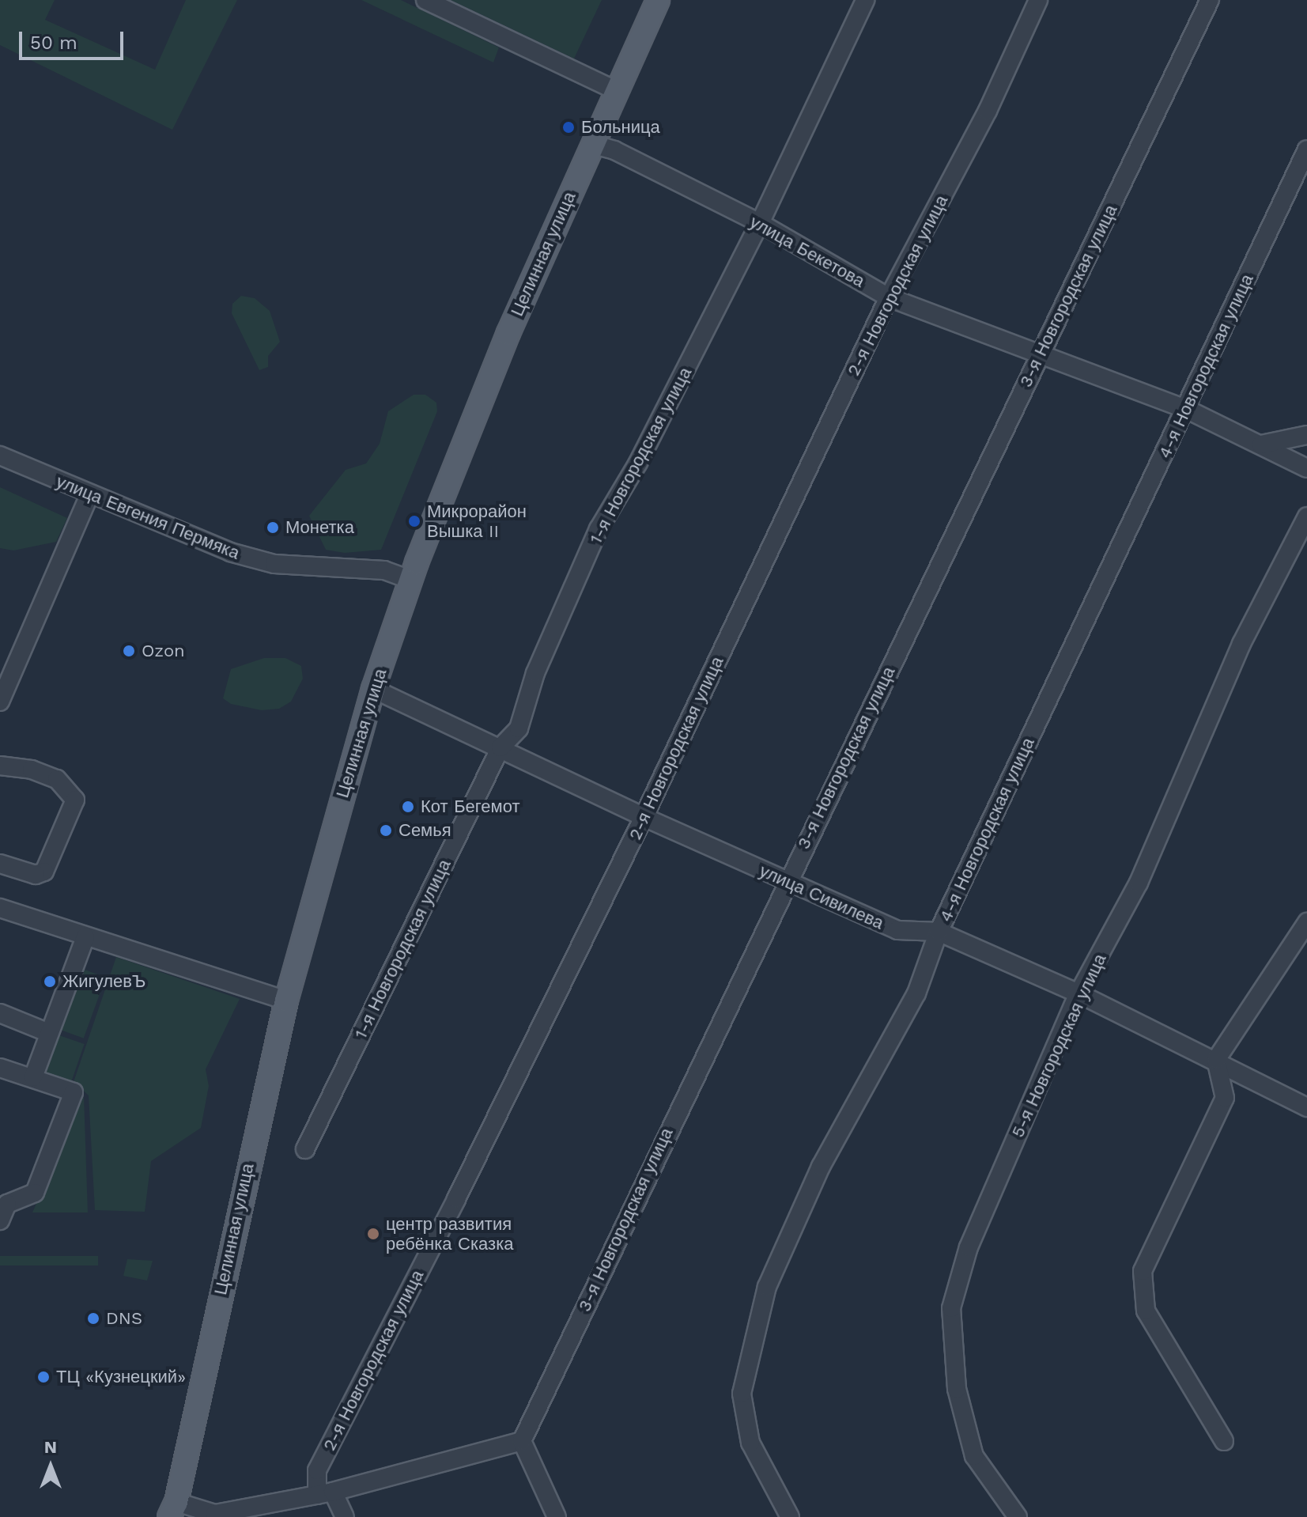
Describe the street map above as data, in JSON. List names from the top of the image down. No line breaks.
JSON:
{"streets":{"main road":["Целинная улица"],"street":["улица Бекетова","2-я Новгородская улица","3-я Новгородская улица","4-я Новгородская улица","1-я Новгородская улица","улица Евгения Пермяка","улица Сивилева","5-я Новгородская улица"]},"crossings":[["улица Бекетова","Целинная улица"],["улица Бекетова","2-я Новгородская улица"],["улица Бекетова","3-я Новгородская улица"],["улица Бекетова","4-я Новгородская улица"],["улица Бекетова","1-я Новгородская улица"],["Целинная улица","улица Евгения Пермяка"],["Целинная улица","улица Сивилева"],["2-я Новгородская улица","улица Сивилева"],["3-я Новгородская улица","улица Сивилева"],["4-я Новгородская улица","улица Сивилева"],["1-я Новгородская улица","улица Сивилева"],["улица Сивилева","5-я Новгородская улица"]],"places":["Больница","Микрорайон Вышка II","Монетка","Ozon","Кот Бегемот","Семья","ЖигулевЪ","центр развития ребёнка Сказка","DNS","ТЦ «Кузнецкий»"],"scale_bar":"50 m","north":"top"}
